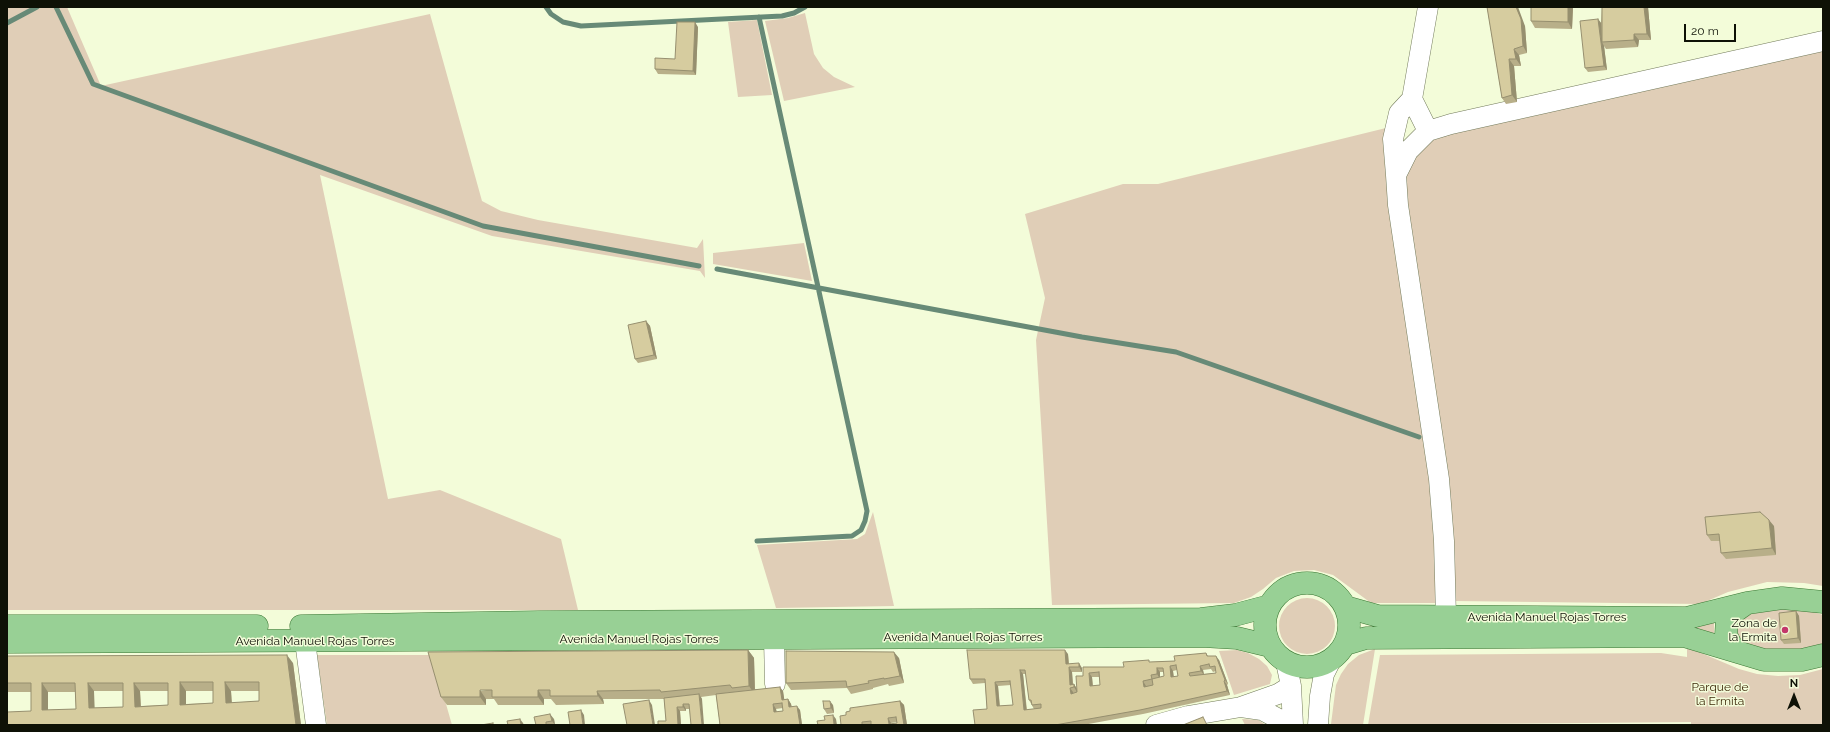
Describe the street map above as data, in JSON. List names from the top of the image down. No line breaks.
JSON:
{"streets":{"main road":["Avenida Manuel Rojas Torres"]},"parks":["Parque de la Ermita"],"places":["Zona de la Ermita"],"scale_bar":"20 m","north":"top"}
